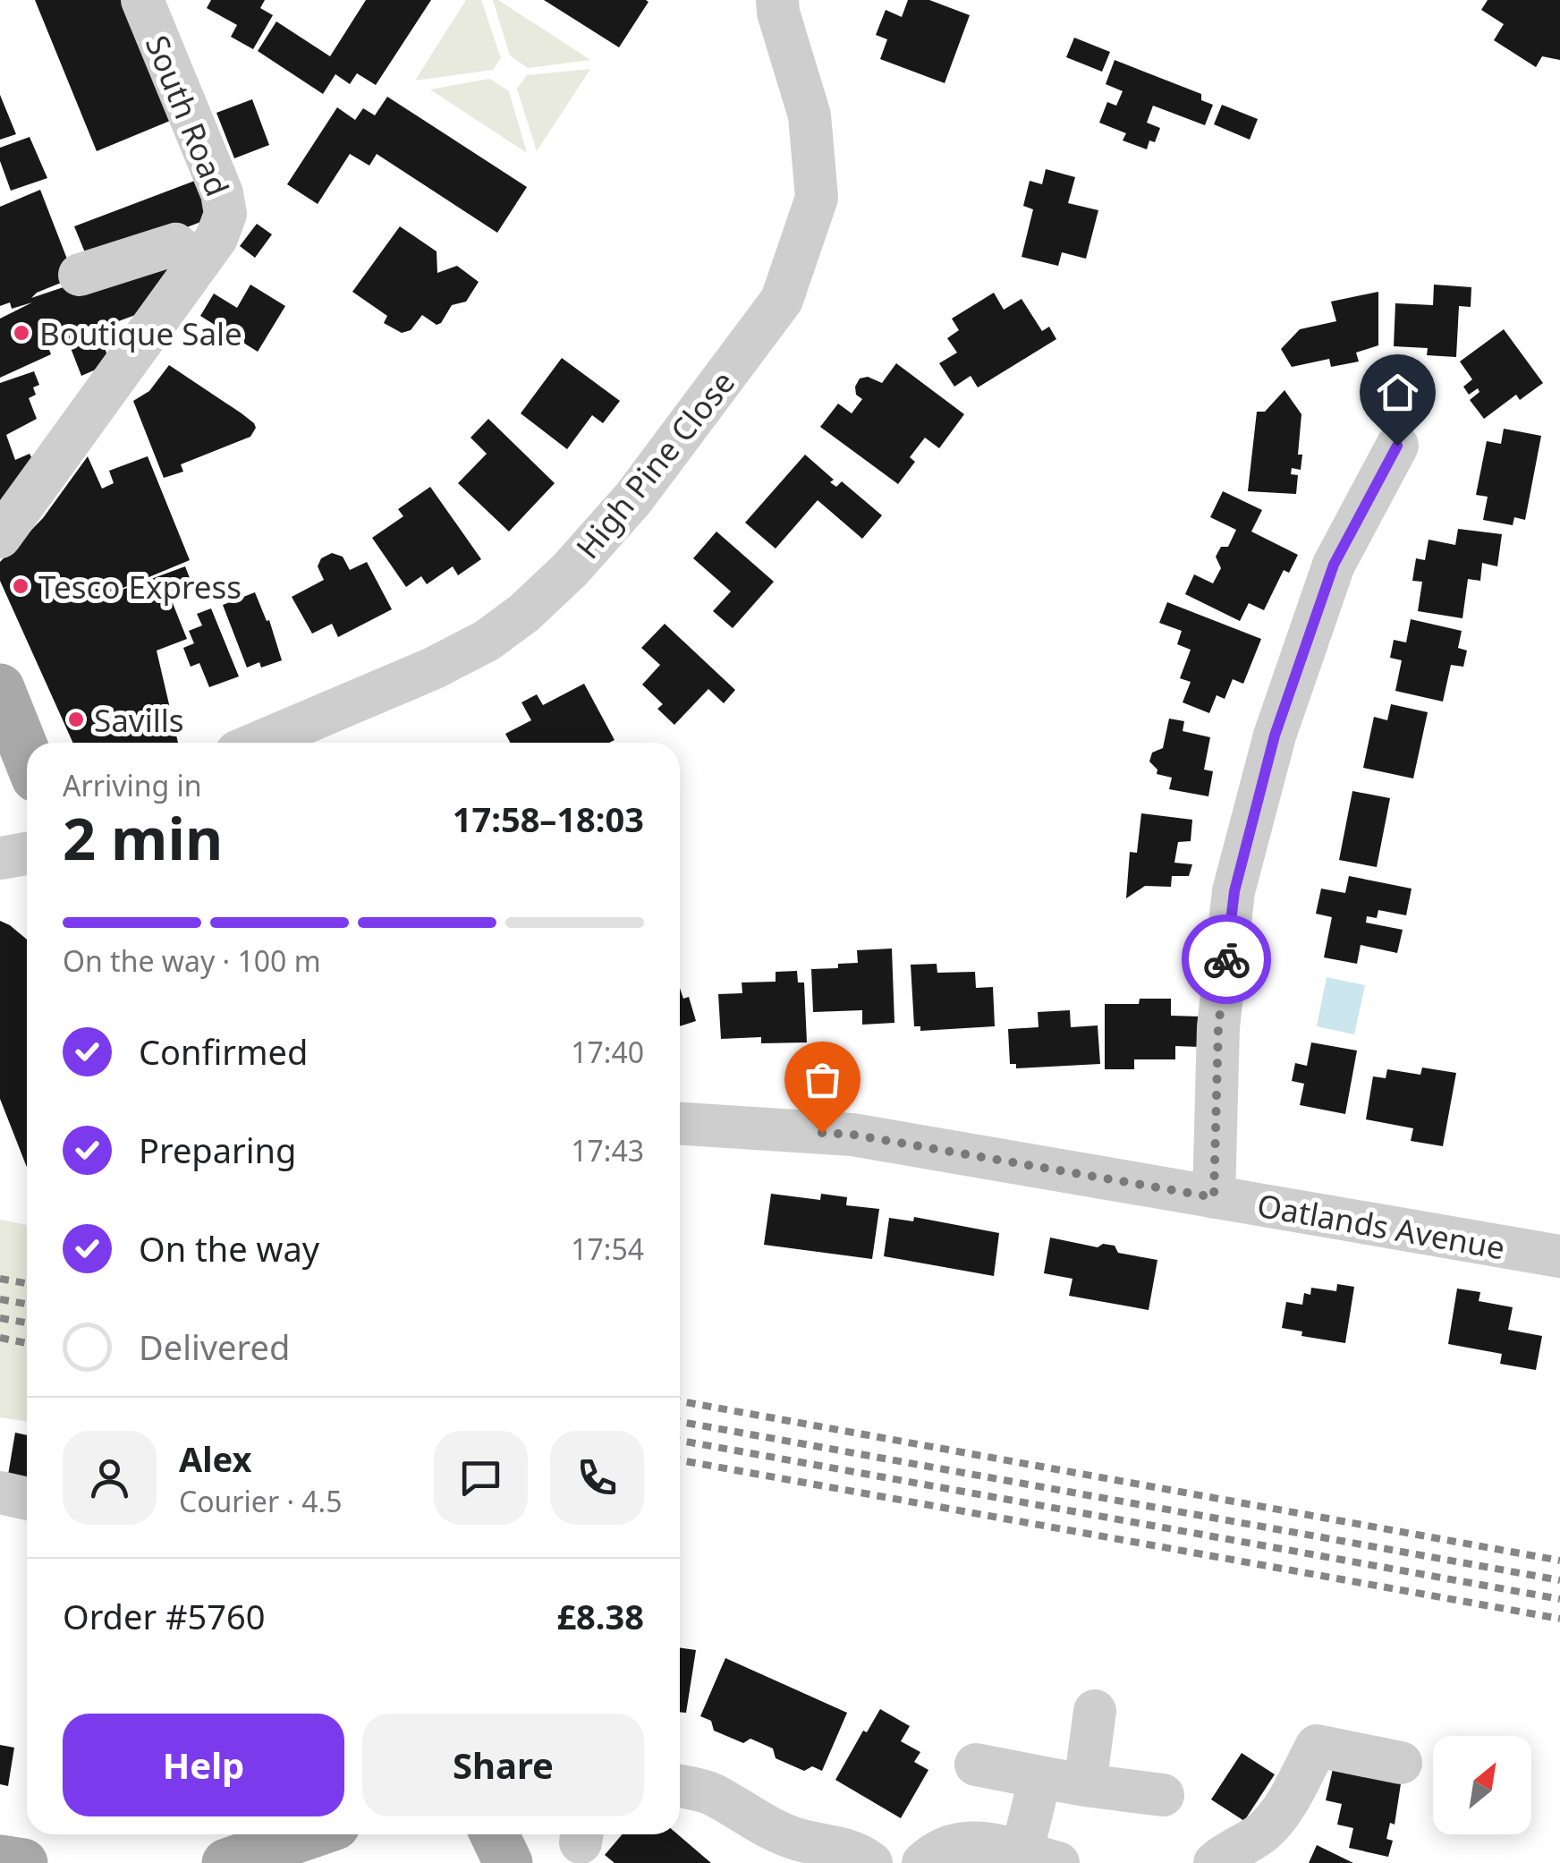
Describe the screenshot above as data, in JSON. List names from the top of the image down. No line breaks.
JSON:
{"streets":{"street":["South Road","High Pine Close","Oatlands Avenue"]},"places":["Boutique Sale","Tesco Express","Savills"],"north":"top right","page":{"heading":["2 min","Arriving in","17:58–18:03"],"panel":["Alex","Courier · 4.5","Order #5760","£8.38"],"bar":"On the way · 100 m","list":[["Confirmed","17:40"],["Preparing","17:43"],["On the way","17:54"],"Delivered"],"buttons":["Help","Share"]}}
